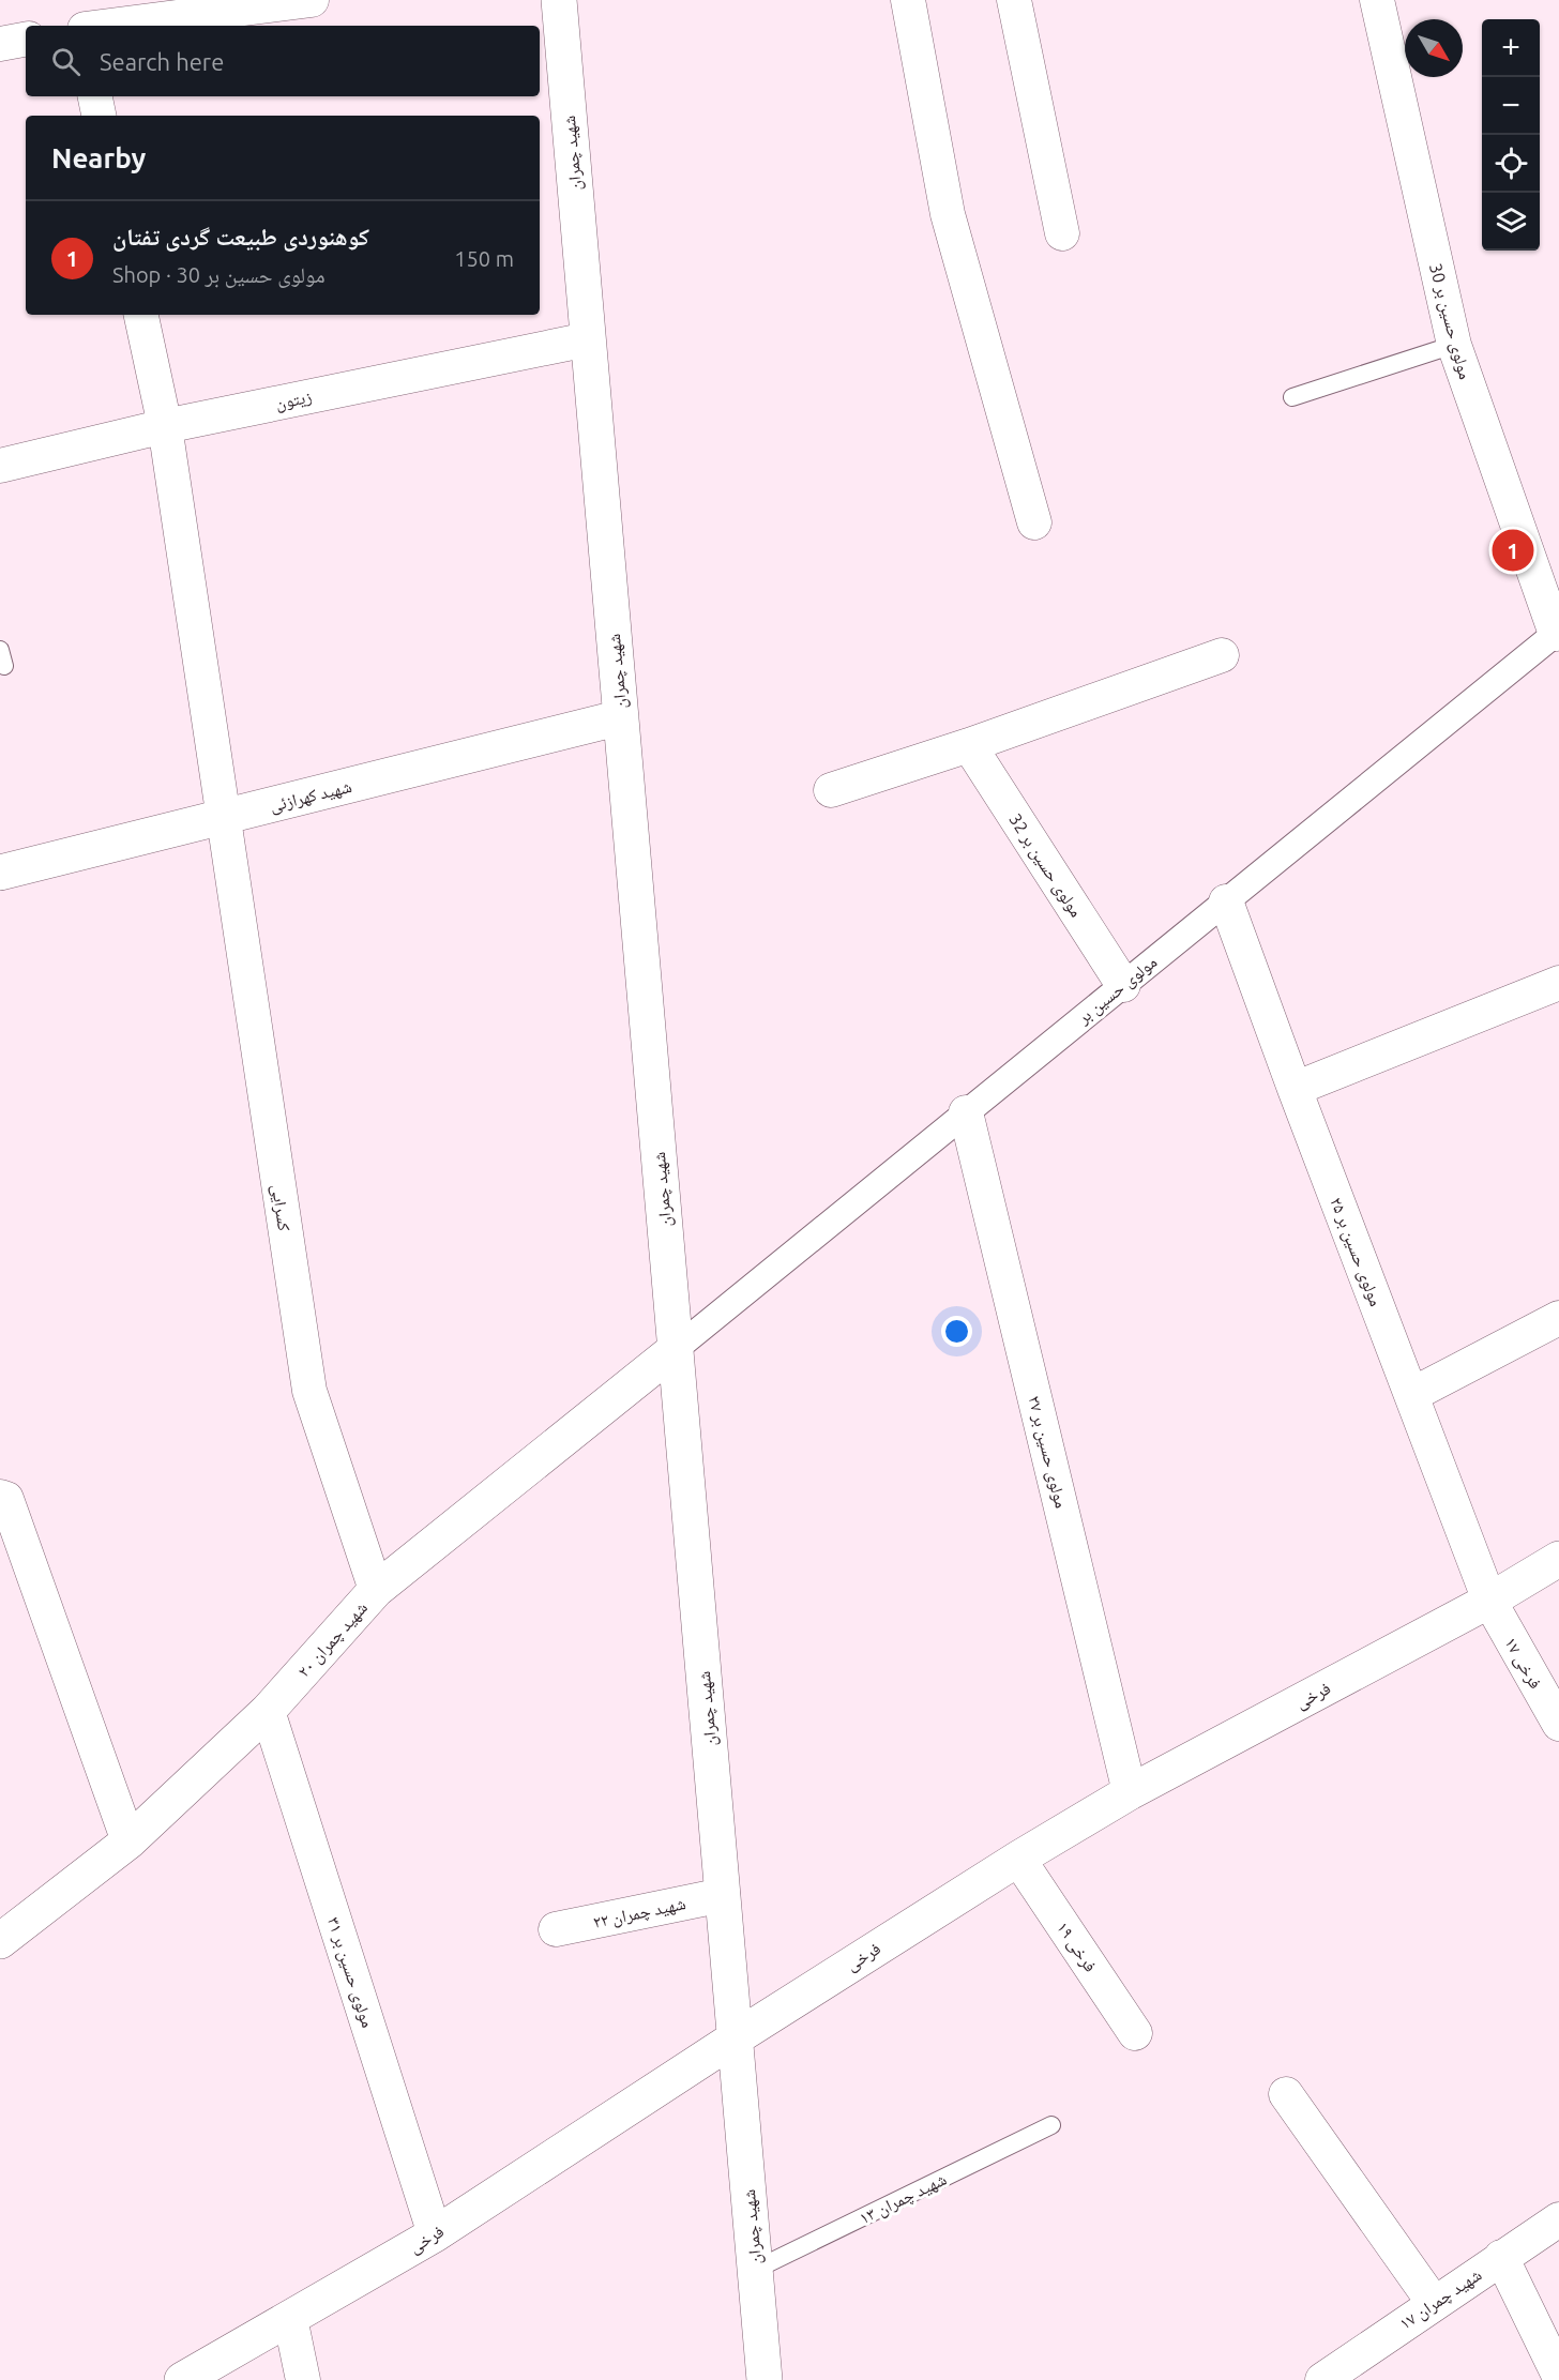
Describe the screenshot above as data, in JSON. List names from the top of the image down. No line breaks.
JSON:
{"streets":{"street":["شهید چمران","مولوی حسین بر 30","زیتون","شهید کهرازئی","مولوی حسین بر 32","مولوی حسین بر","کسرایی","مولوی حسین بر ۲۵","مولوی حسین بر ۲۷","شهید چمران ۲۰","فرخی ۱۷","فرخی","شهید چمران ۲۲","فرخی ۱۹","مولوی حسین بر ۳۱","شهید چمران ۱۷"],"lane":["شهید چمران ۱۳"]},"crossings":[["شهید چمران","زیتون"],["شهید چمران","شهید کهرازئی"],["شهید چمران","مولوی حسین بر"],["شهید چمران","شهید چمران ۲۰"],["شهید چمران","فرخی"],["شهید چمران","شهید چمران ۲۲"],["شهید چمران","شهید چمران ۱۳"],["مولوی حسین بر 30","مولوی حسین بر"],["زیتون","کسرایی"],["شهید کهرازئی","کسرایی"],["مولوی حسین بر 32","مولوی حسین بر"],["مولوی حسین بر","مولوی حسین بر ۲۵"],["مولوی حسین بر","مولوی حسین بر ۲۷"],["مولوی حسین بر","شهید چمران ۲۰"],["کسرایی","شهید چمران ۲۰"],["مولوی حسین بر ۲۵","فرخی ۱۷"],["مولوی حسین بر ۲۵","فرخی"],["مولوی حسین بر ۲۷","فرخی"],["شهید چمران ۲۰","مولوی حسین بر ۳۱"],["فرخی ۱۷","فرخی"],["فرخی","فرخی ۱۹"],["فرخی","مولوی حسین بر ۳۱"]],"north":"bottom right","page":{"map_buttons":["+","−"],"search":"Search here","heading":"Nearby","list":[{"mark":"1","name":"کوهنوردی طبیعت گردی تفتان","note":"Shop · مولوی حسین بر 30","value":"150 m"}],"pins":"1"}}
